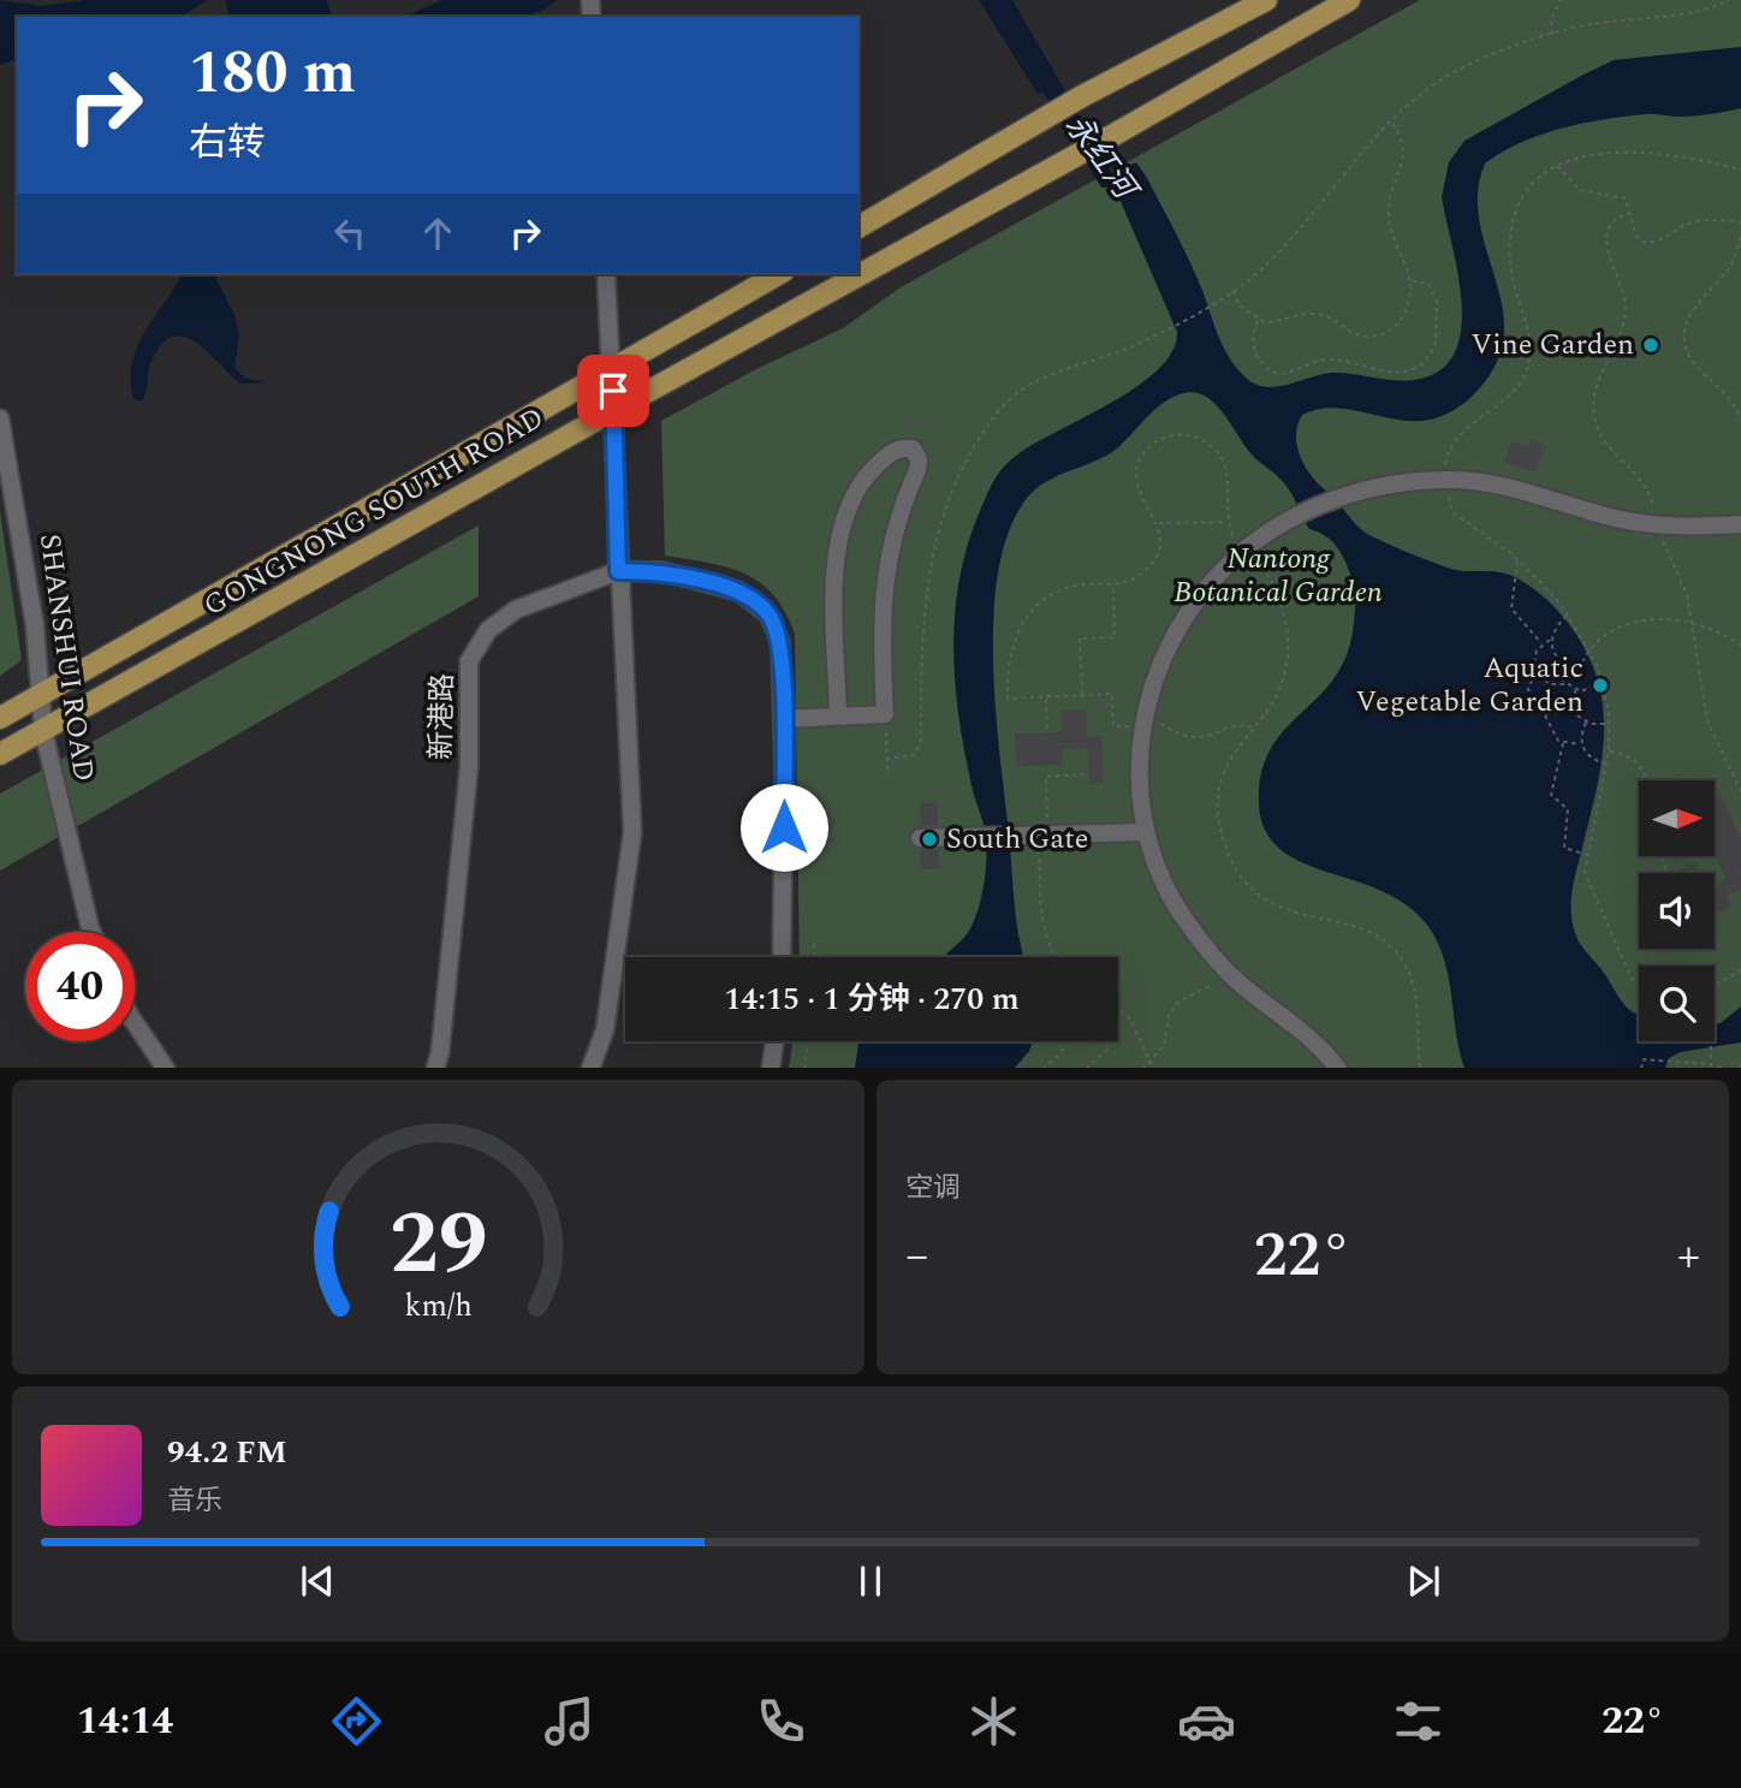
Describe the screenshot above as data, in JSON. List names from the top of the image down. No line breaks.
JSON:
{"streets":{"main road":["GONGNONG SOUTH ROAD"],"street":["SHANSHUI ROAD","新港路"]},"crossings":[["GONGNONG SOUTH ROAD","SHANSHUI ROAD"]],"water":["永红河"],"parks":["Nantong Botanical Garden"],"places":["Vine Garden","Aquatic Vegetable Garden","South Gate"],"north":"right","page":{"turn":["180 m","右转"],"limit":"40","trip":"14:15 · 1 分钟 · 270 m","tile":"空调","heat":["−","22°","+"],"song":["94.2 FM","音乐"],"tabs":["14:14","22°"],"gauge":["29","km/h"]}}
